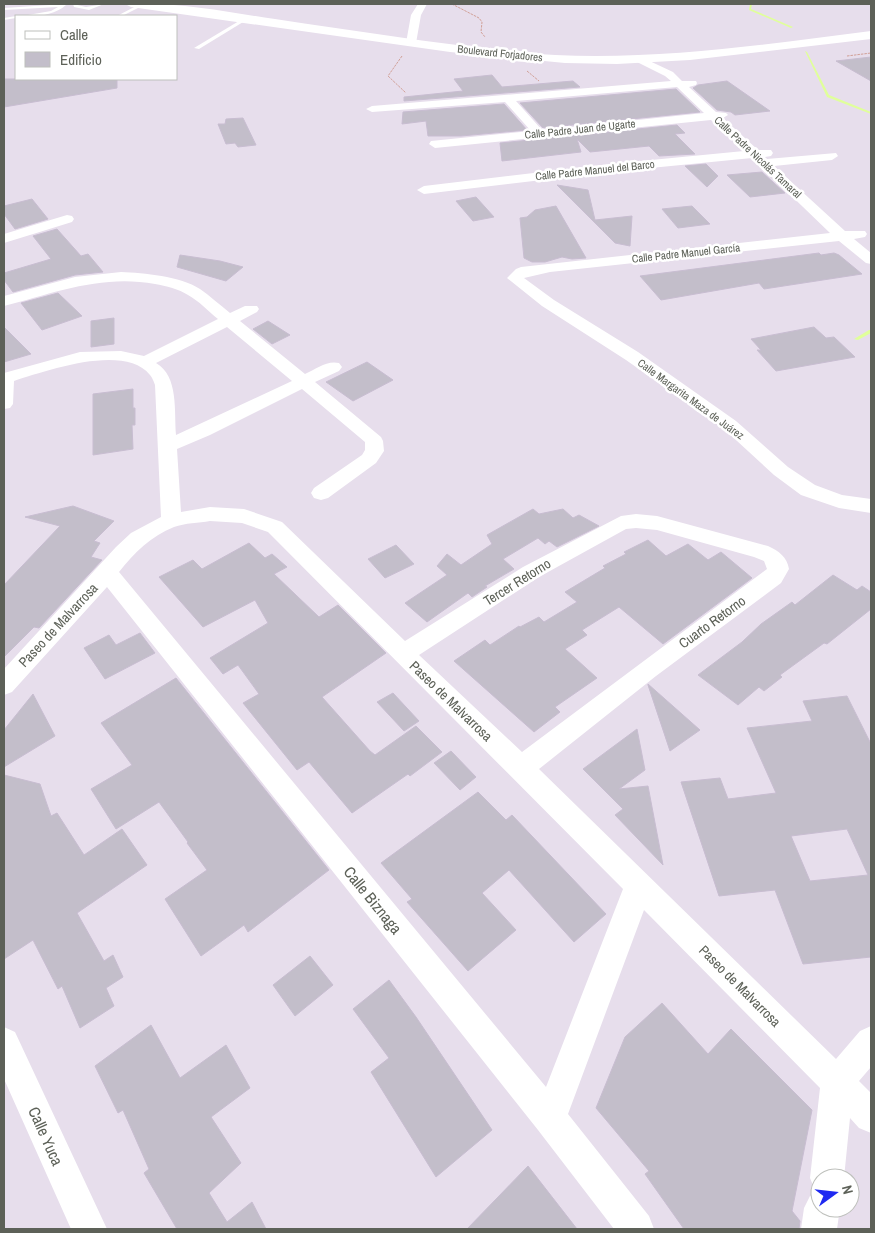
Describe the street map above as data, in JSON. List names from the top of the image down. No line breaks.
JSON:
{"streets":{"main road":["Boulevard Forjadores"],"street":["Calle Padre Juan de Ugarte","Calle Padre Nicolás Tamaral","Calle Padre Manuel del Barco","Calle Padre Manuel García","Calle Margarita Maza de Juárez","Tercer Retorno","Cuarto Retorno","Paseo de Malvarrosa","Calle Biznaga","Calle Yuca"]},"crossings":[["Boulevard Forjadores","Calle Padre Nicolás Tamaral"],["Calle Padre Juan de Ugarte","Calle Padre Nicolás Tamaral"],["Calle Padre Nicolás Tamaral","Calle Padre Manuel del Barco"],["Calle Padre Nicolás Tamaral","Calle Padre Manuel García"],["Calle Padre Manuel García","Calle Margarita Maza de Juárez"],["Tercer Retorno","Cuarto Retorno"],["Tercer Retorno","Paseo de Malvarrosa"],["Cuarto Retorno","Paseo de Malvarrosa"],["Paseo de Malvarrosa","Calle Biznaga"]],"legend":["Calle","Edificio"],"north":"right"}
